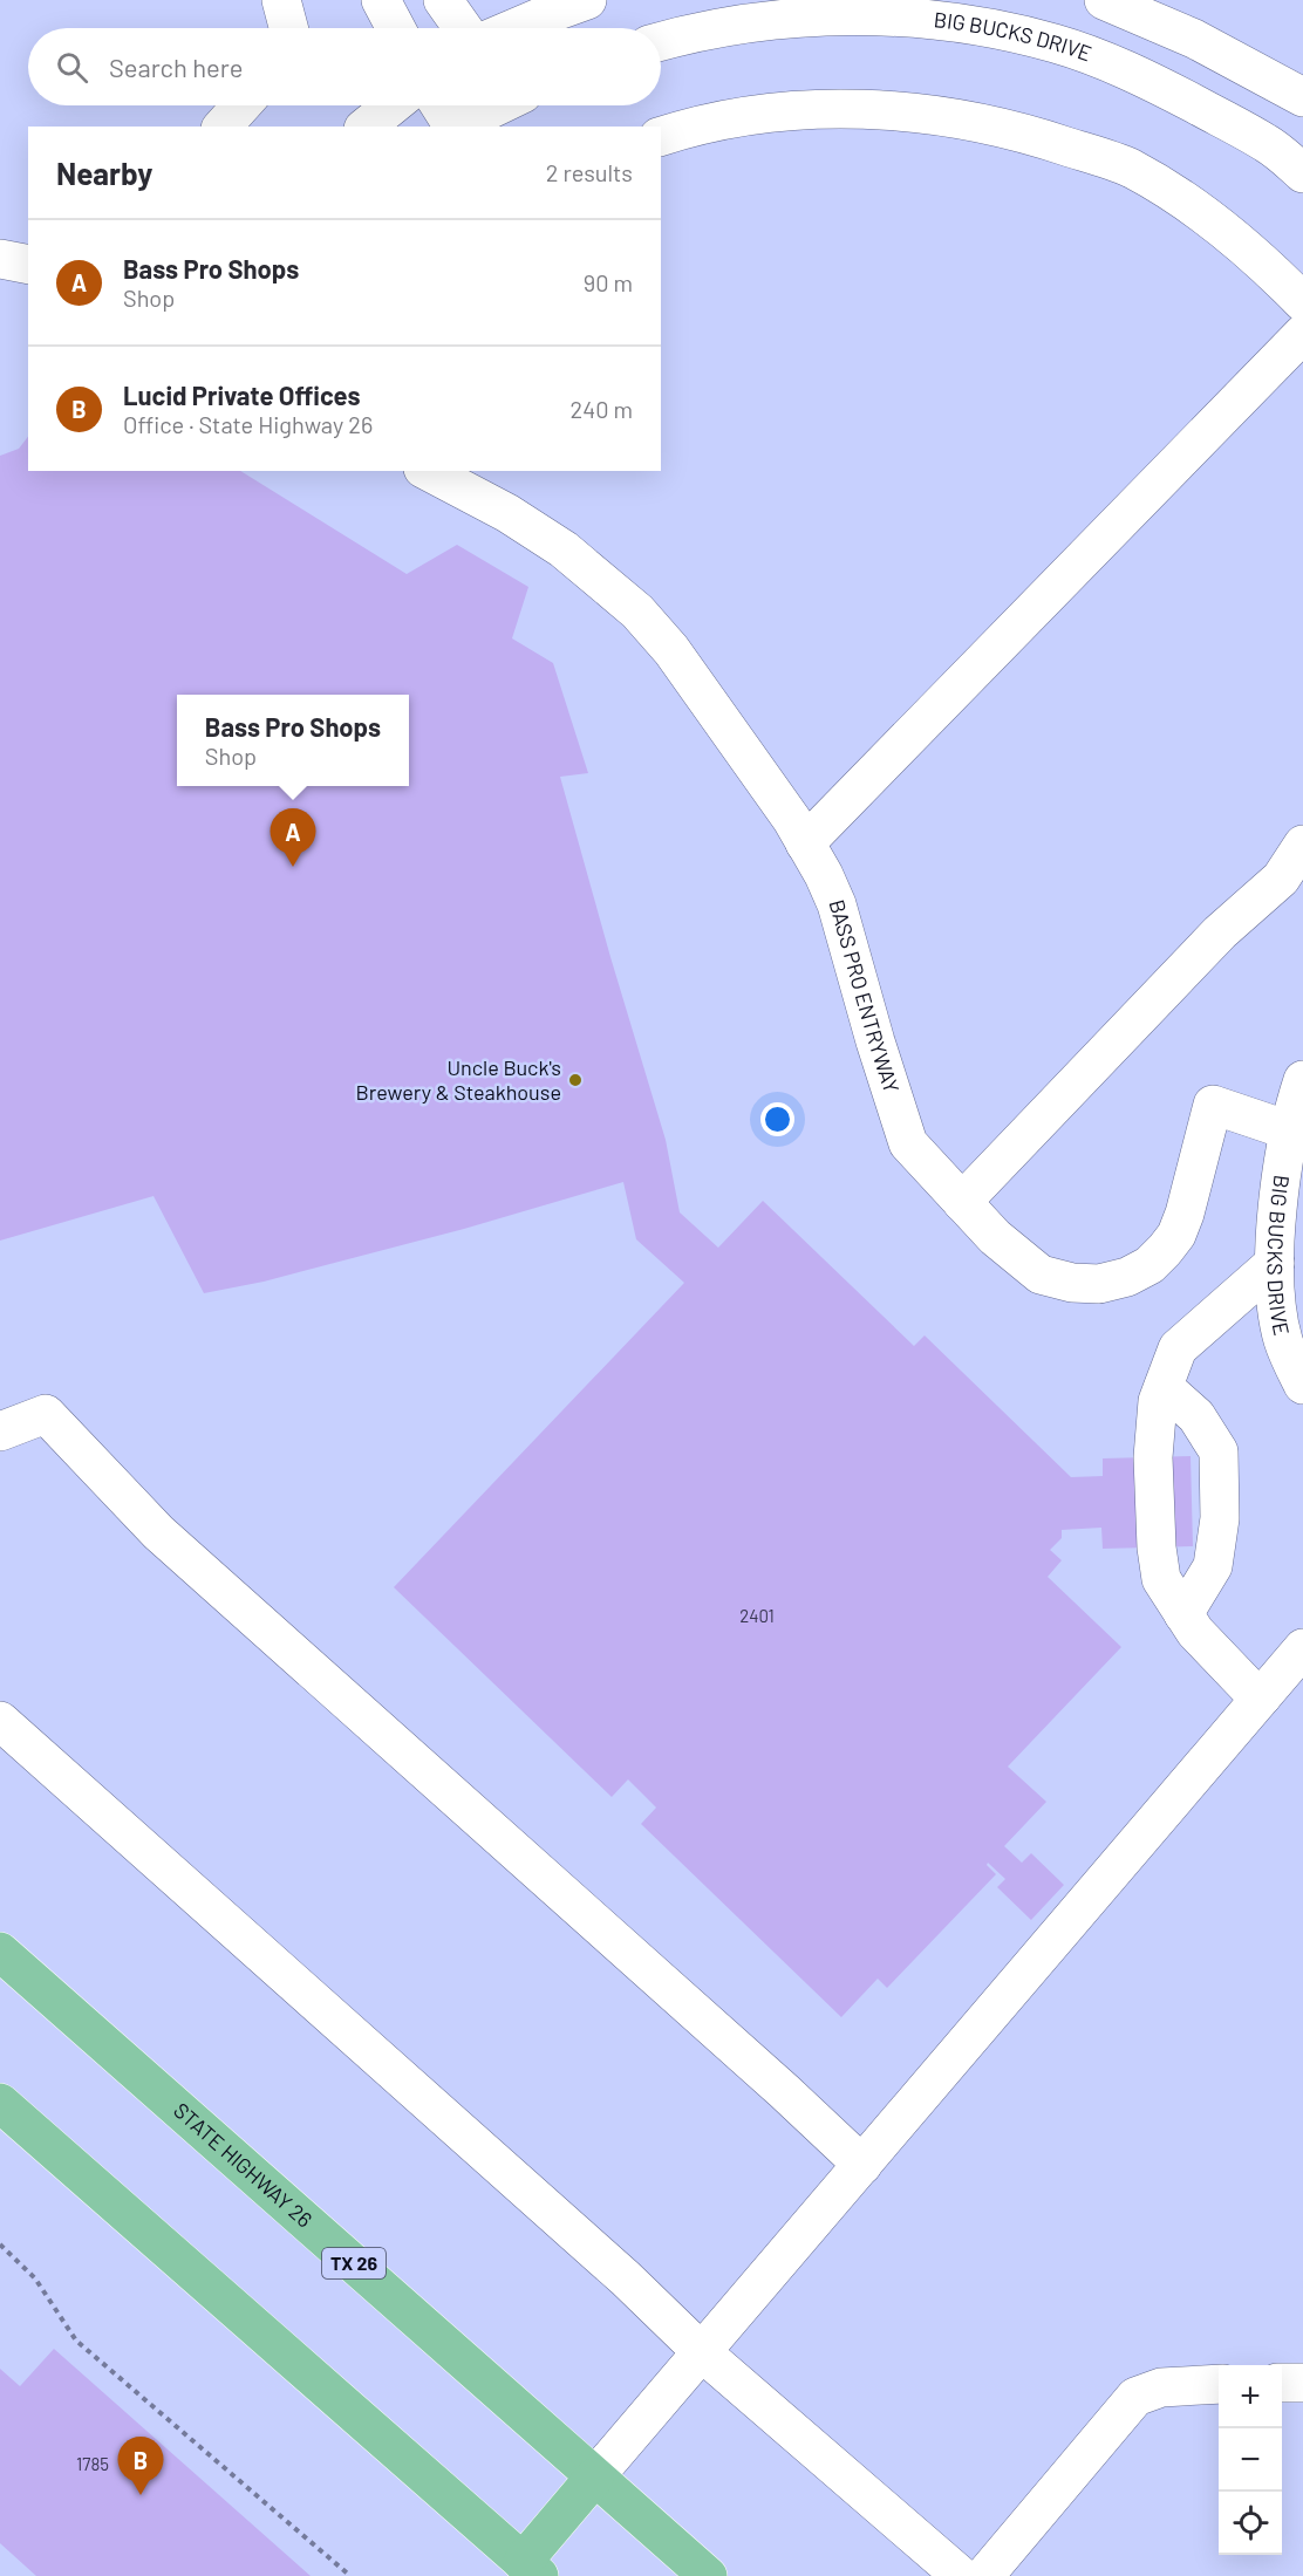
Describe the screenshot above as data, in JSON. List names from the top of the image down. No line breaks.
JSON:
{"streets":{"main road":["STATE HIGHWAY 26","TX 26"],"lane":["BIG BUCKS DRIVE","BASS PRO ENTRYWAY"]},"crossings":[["BIG BUCKS DRIVE","BASS PRO ENTRYWAY"]],"places":["Uncle Buck's Brewery & Steakhouse"],"house_numbers":["2401","1785"],"page":{"search":"Search here","heading":["Nearby","2 results"],"list":[{"mark":"A","name":"Bass Pro Shops","note":"Shop","value":"90 m"},{"mark":"B","name":"Lucid Private Offices","note":"Office · State Highway 26","value":"240 m"}],"popup":["Bass Pro Shops","Shop"],"pins":["A","B"],"map_buttons":["+","−"]}}
